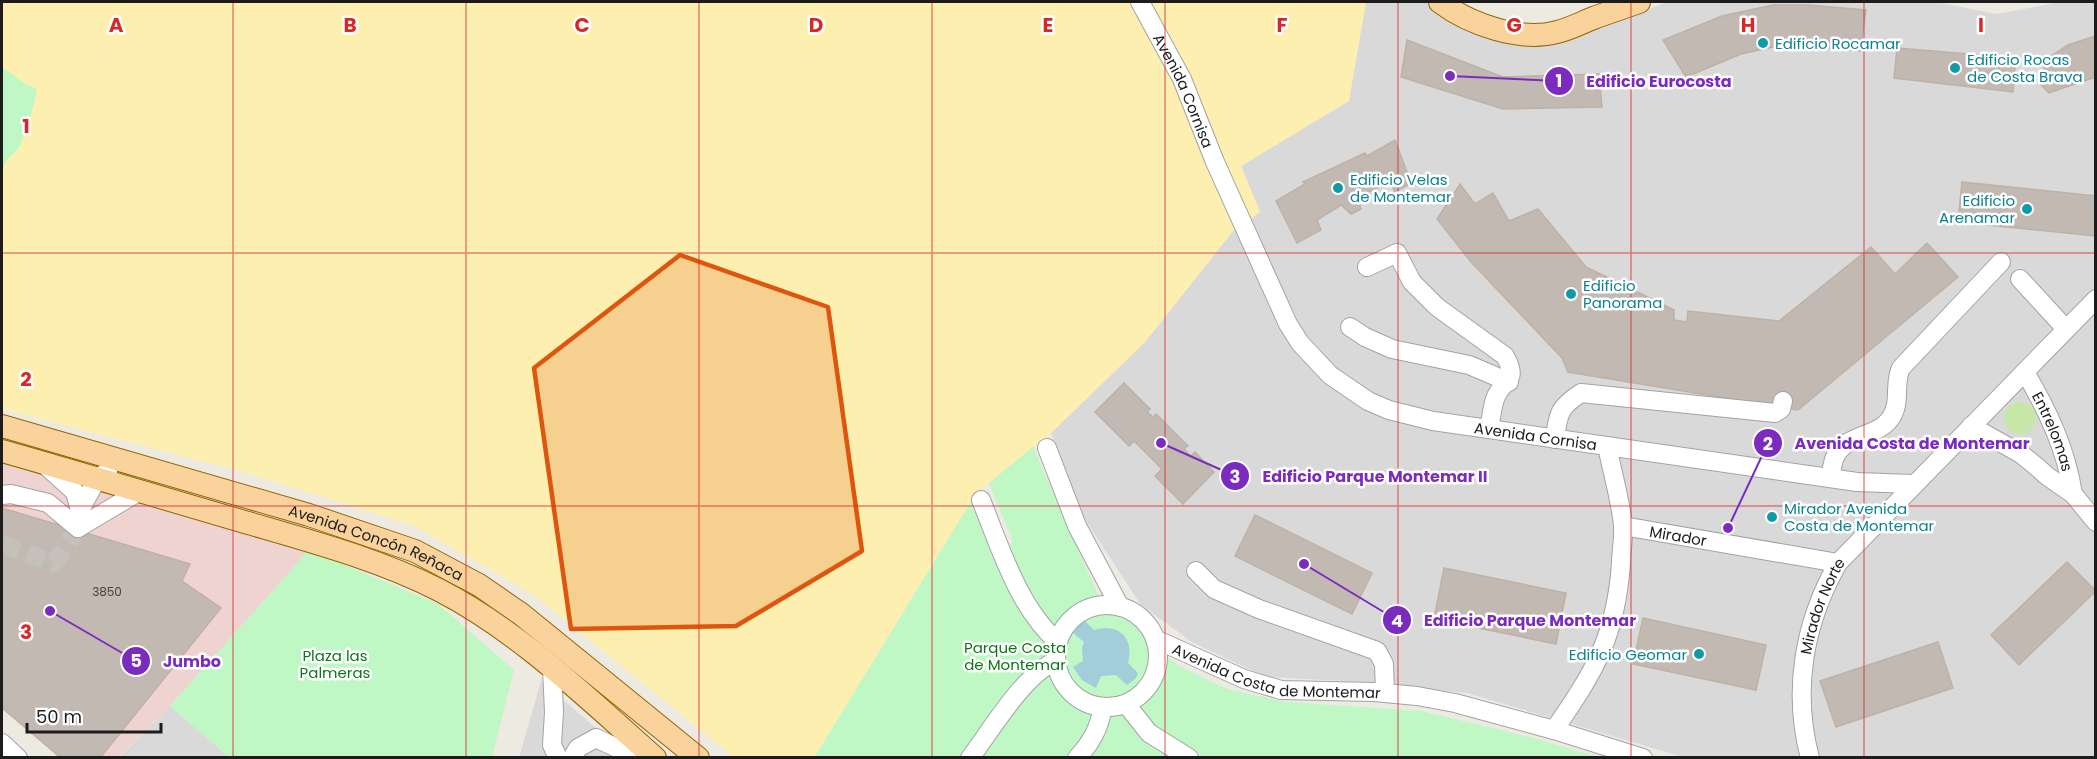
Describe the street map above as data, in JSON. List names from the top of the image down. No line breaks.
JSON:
{"streets":{"main road":["Avenida Concón Reñaca"],"street":["Avenida Cornisa","Entrelomas","Mirador","Mirador Norte","Avenida Costa de Montemar"]},"crossings":[["Avenida Cornisa","Mirador Norte"],["Mirador","Mirador Norte"]],"parks":["Parque Costa de Montemar","Plaza las Palmeras"],"places":["Edificio Rocamar","Edificio Rocas de Costa Brava","Edificio Eurocosta","Edificio Velas de Montemar","Edificio Arenamar","Edificio Panorama","Edificio Parque Montemar II","Mirador Avenida Costa de Montemar","Avenida Costa de Montemar","Edificio Parque Montemar","Jumbo","Edificio Geomar"],"house_numbers":["3850"],"scale_bar":"50 m","grid":{"columns":["A","B","C","D","E","F","G","H","I"],"rows":["1","2","3"]}}
